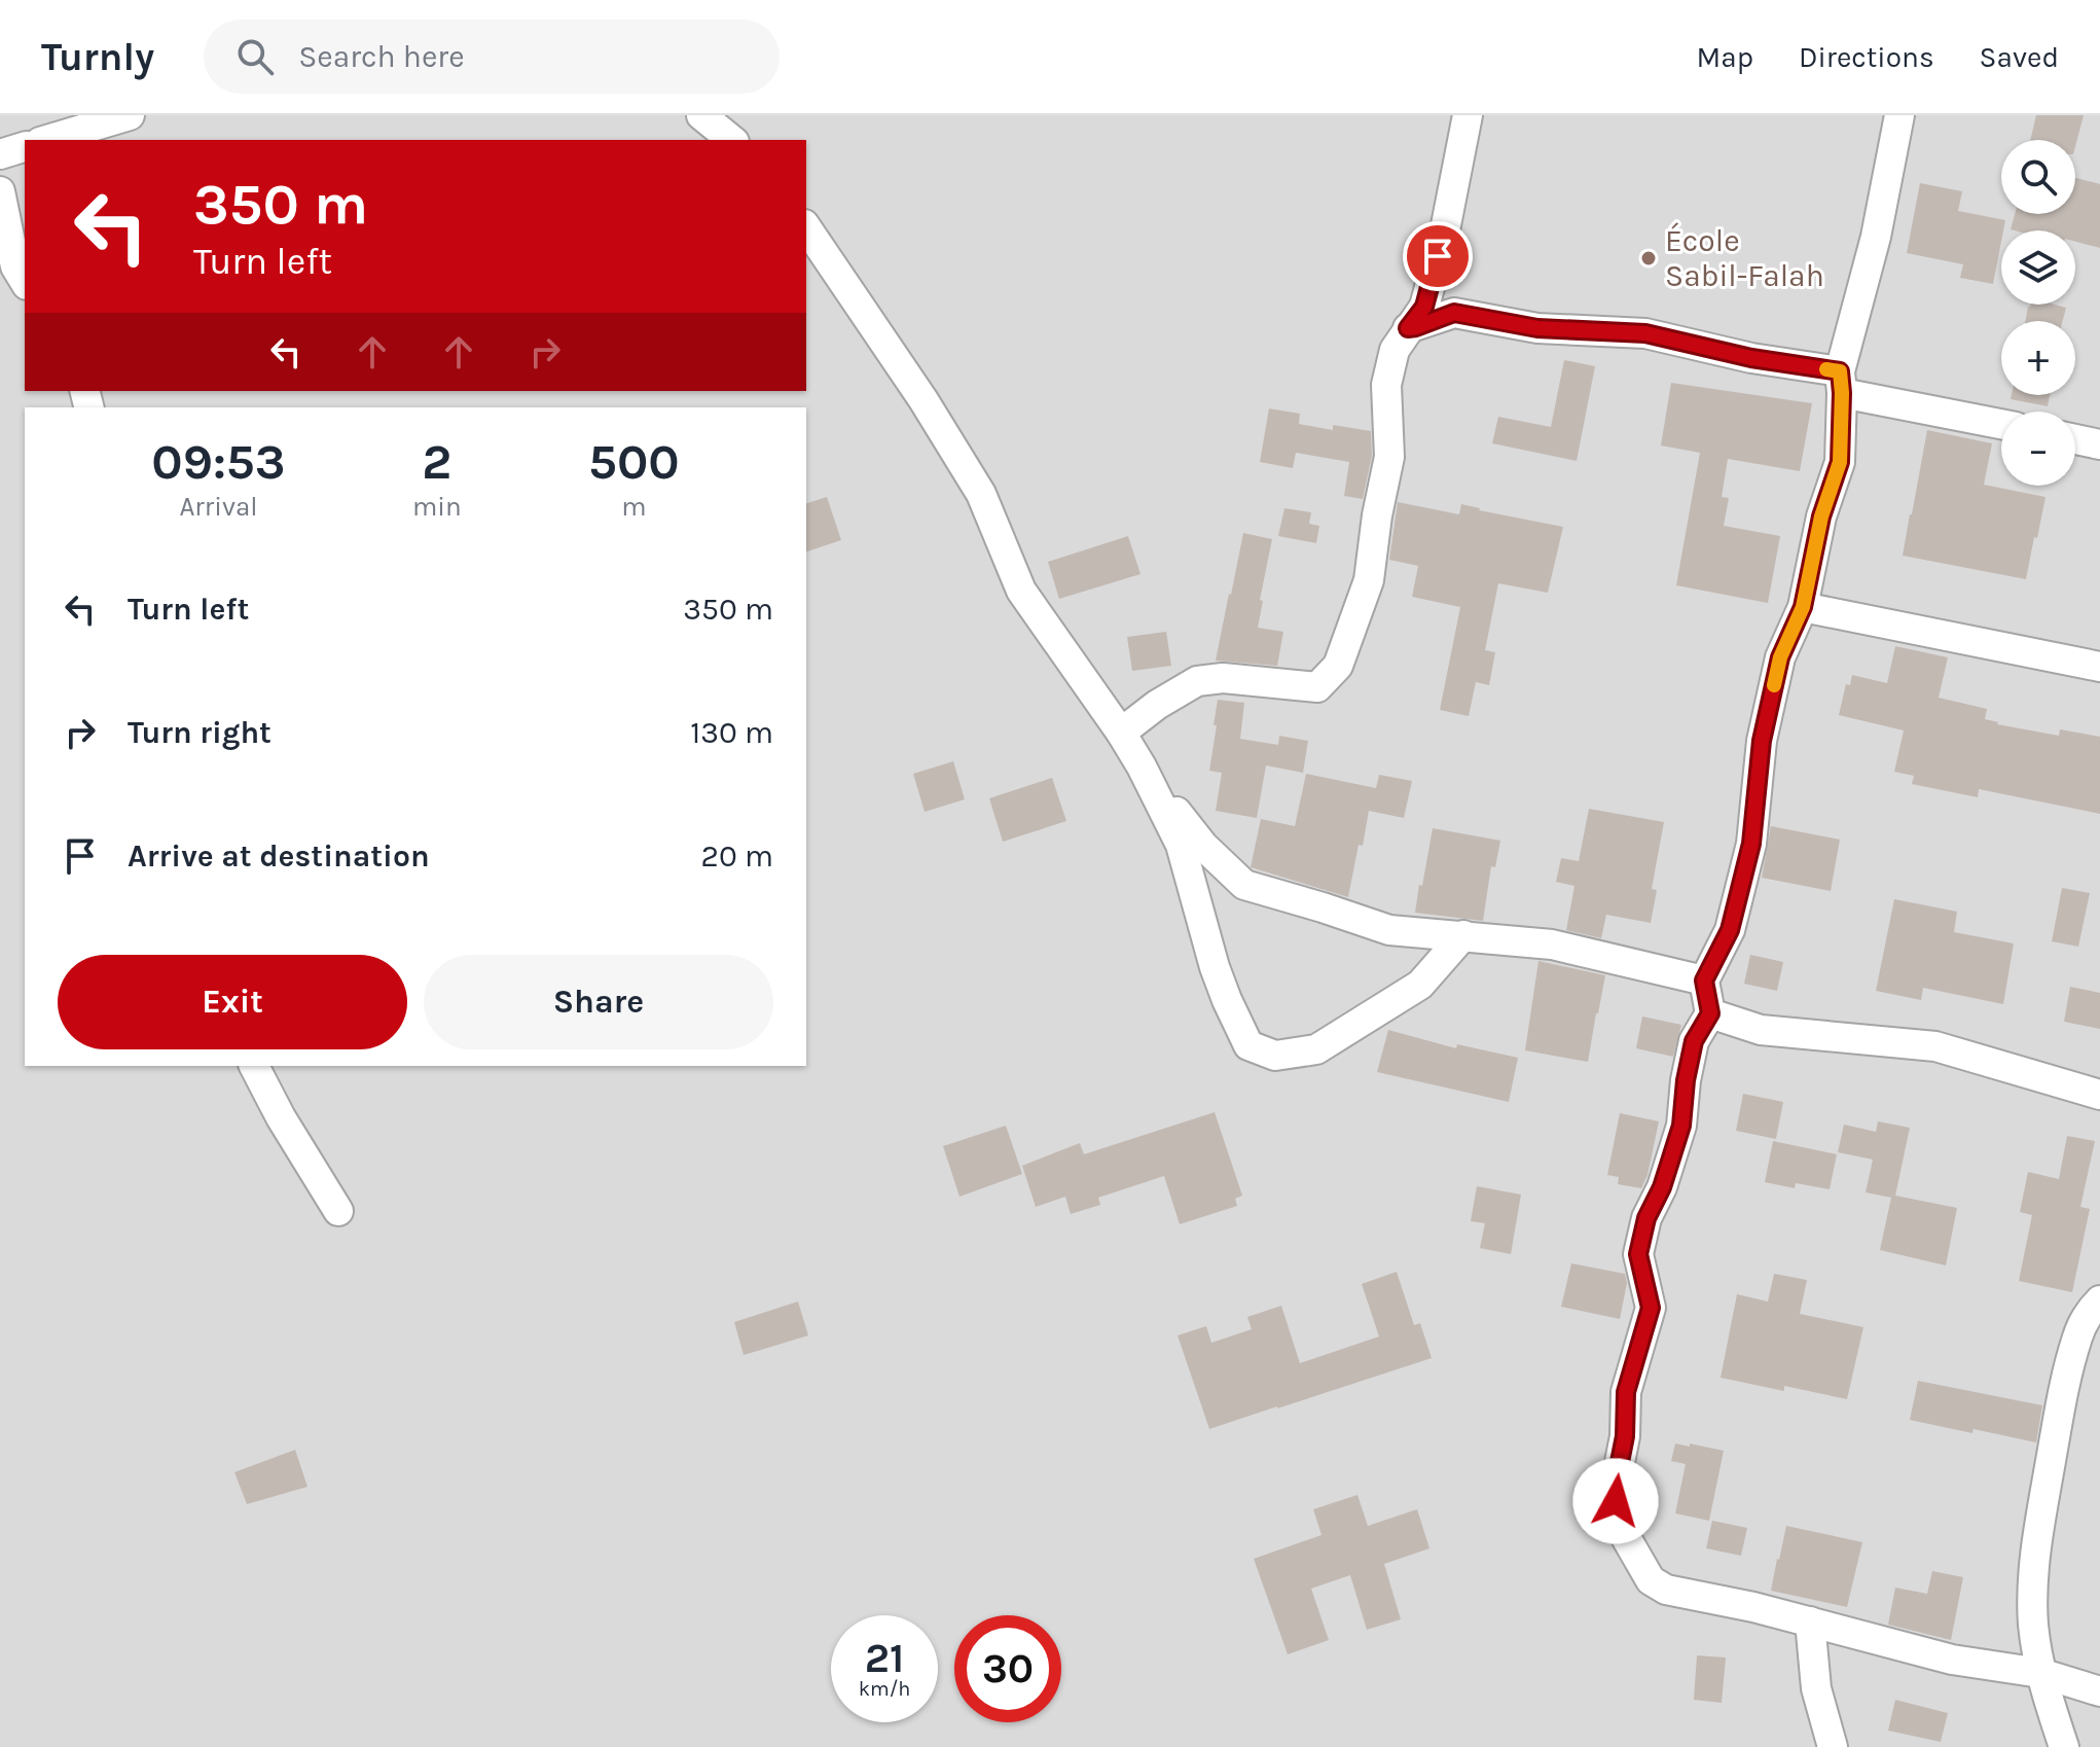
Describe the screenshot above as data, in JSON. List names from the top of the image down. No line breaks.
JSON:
{"places":["École Sabil-Falah"],"page":{"header":"Turnly","search":"Search here","nav":["Map","Directions","Saved"],"map_buttons":["+","−"],"turn":["350 m","Turn left"],"eta":["09:53","Arrival","2","min","500","m"],"list":[{"name":"Turn left","value":"350 m"},{"name":"Turn right","value":"130 m"},{"name":"Arrive at destination","value":"20 m"}],"buttons":["Exit","Share"],"speed":"21 km/h","limit":"30"}}
